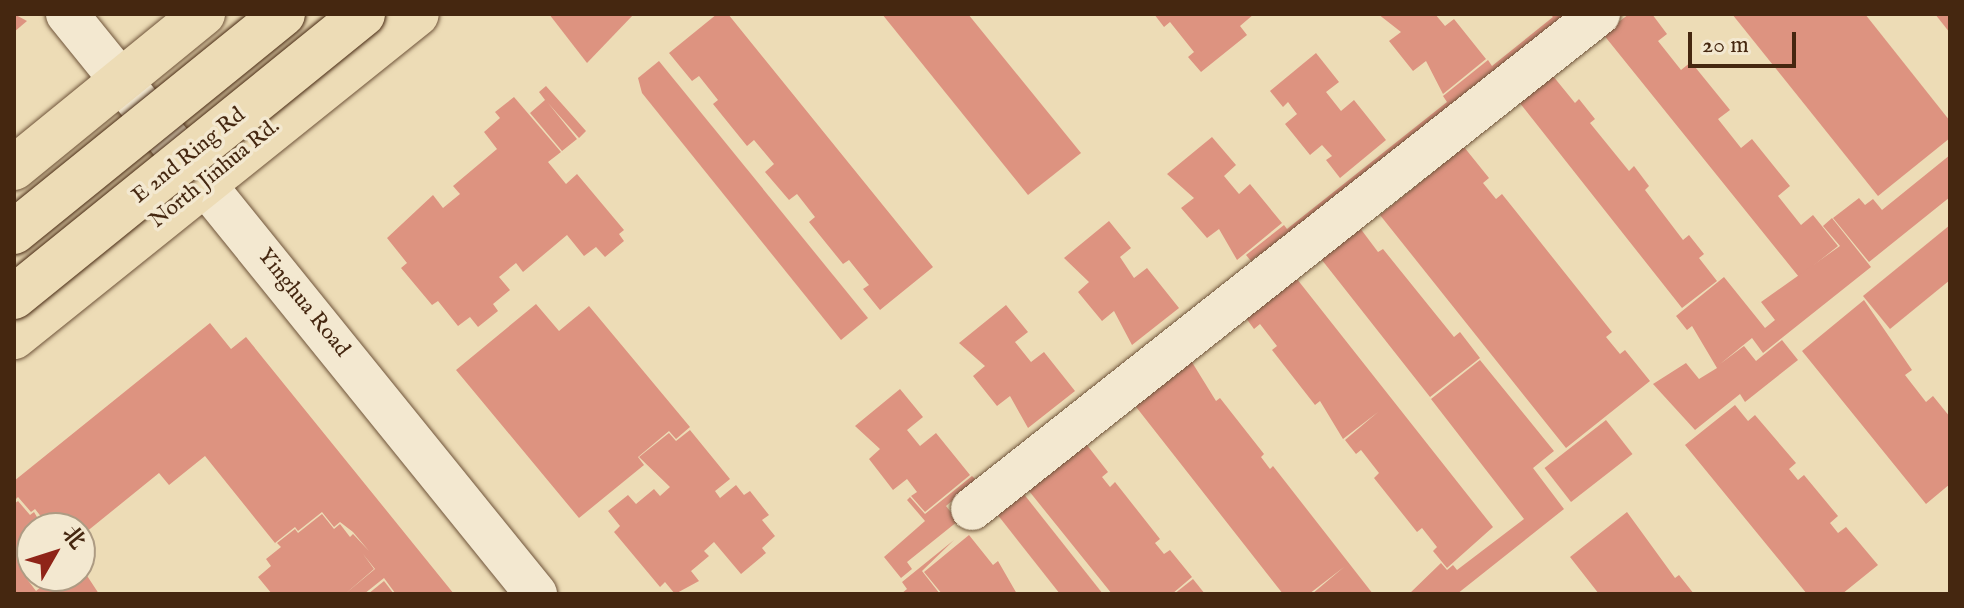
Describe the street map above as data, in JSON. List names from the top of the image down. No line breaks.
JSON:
{"streets":{"main road":["E 2nd Ring Rd","North Jinhua Rd."],"street":["Yinghua Road"]},"crossings":[["North Jinhua Rd.","Yinghua Road"]],"scale_bar":"20 m","north":"top right"}
